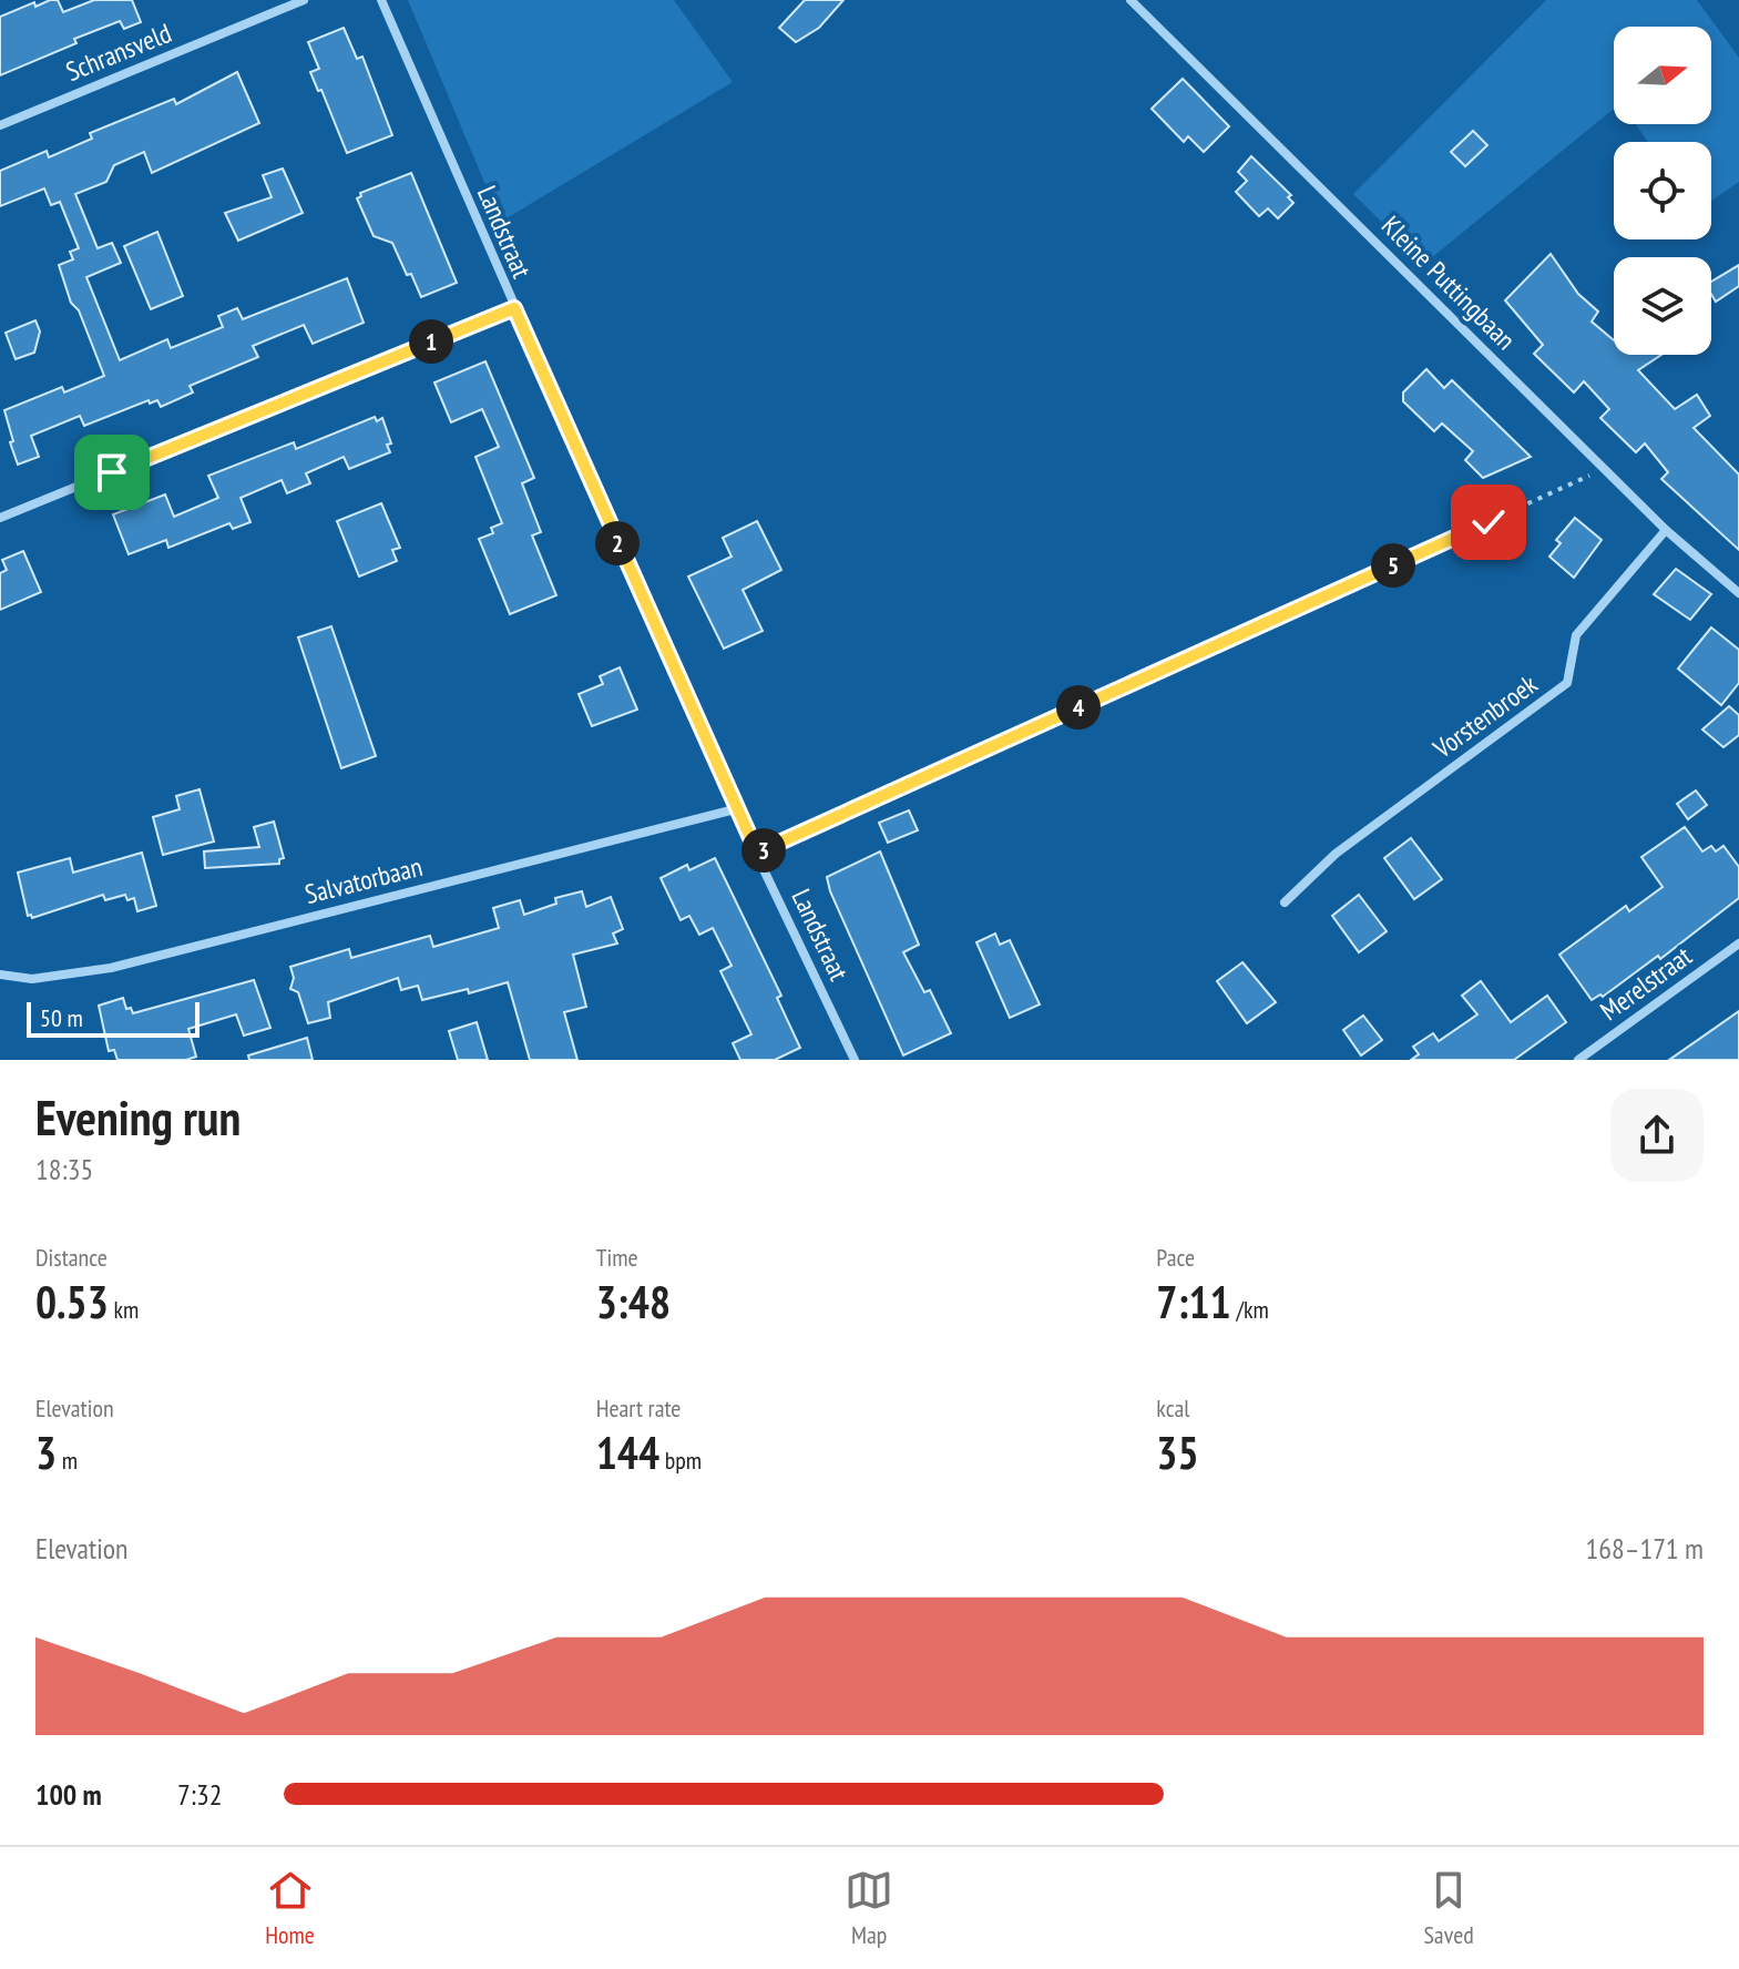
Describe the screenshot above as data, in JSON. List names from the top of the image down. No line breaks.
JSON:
{"streets":{"street":["Schransveld","Landstraat","Kleine Puttingbaan","Vorstenbroek","Salvatorbaan","Merelstraat"]},"crossings":[["Landstraat","Salvatorbaan"],["Kleine Puttingbaan","Vorstenbroek"]],"scale_bar":"50 m","north":"right","page":{"pins":["1","2","5","4","3"],"scale":"50 m","heading":["Evening run","18:35"],"stats":[["Distance","0.53 km"],["Time","3:48"],["Pace","7:11 /km"],["Elevation","3 m"],["Heart rate","144 bpm"],["kcal","35"]],"chart":["Elevation","168–171 m"],"list":[{"name":"100 m","note":"7:32"}],"tabs":["Home","Map","Saved"]}}
